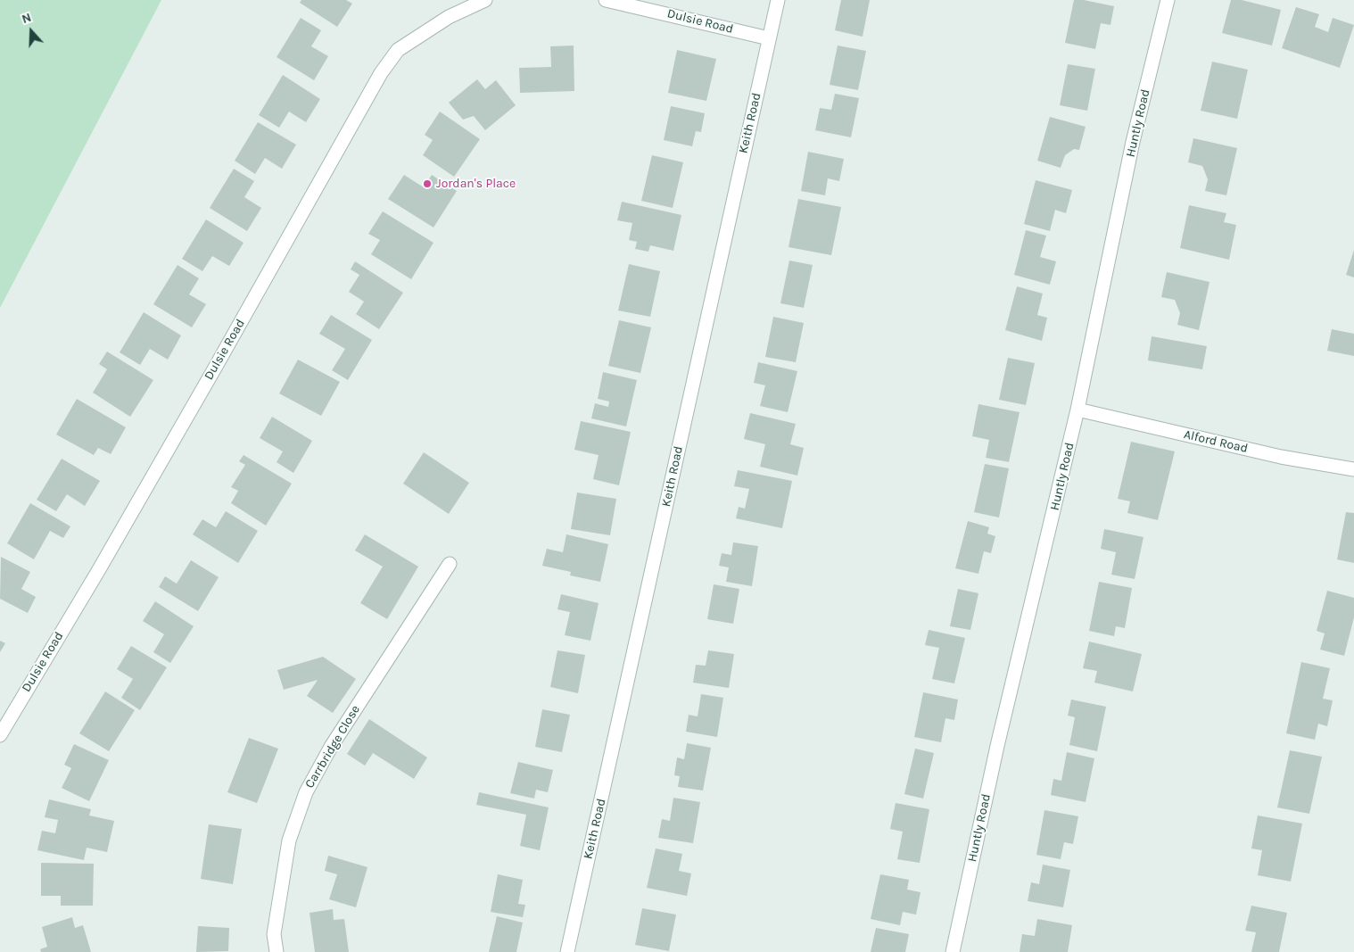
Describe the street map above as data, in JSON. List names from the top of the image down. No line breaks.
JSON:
{"streets":{"street":["Dulsie Road","Keith Road","Huntly Road","Alford Road","Carrbridge Close"]},"crossings":[["Dulsie Road","Keith Road"],["Huntly Road","Alford Road"]],"places":["Jordan's Place"],"north":"top"}
